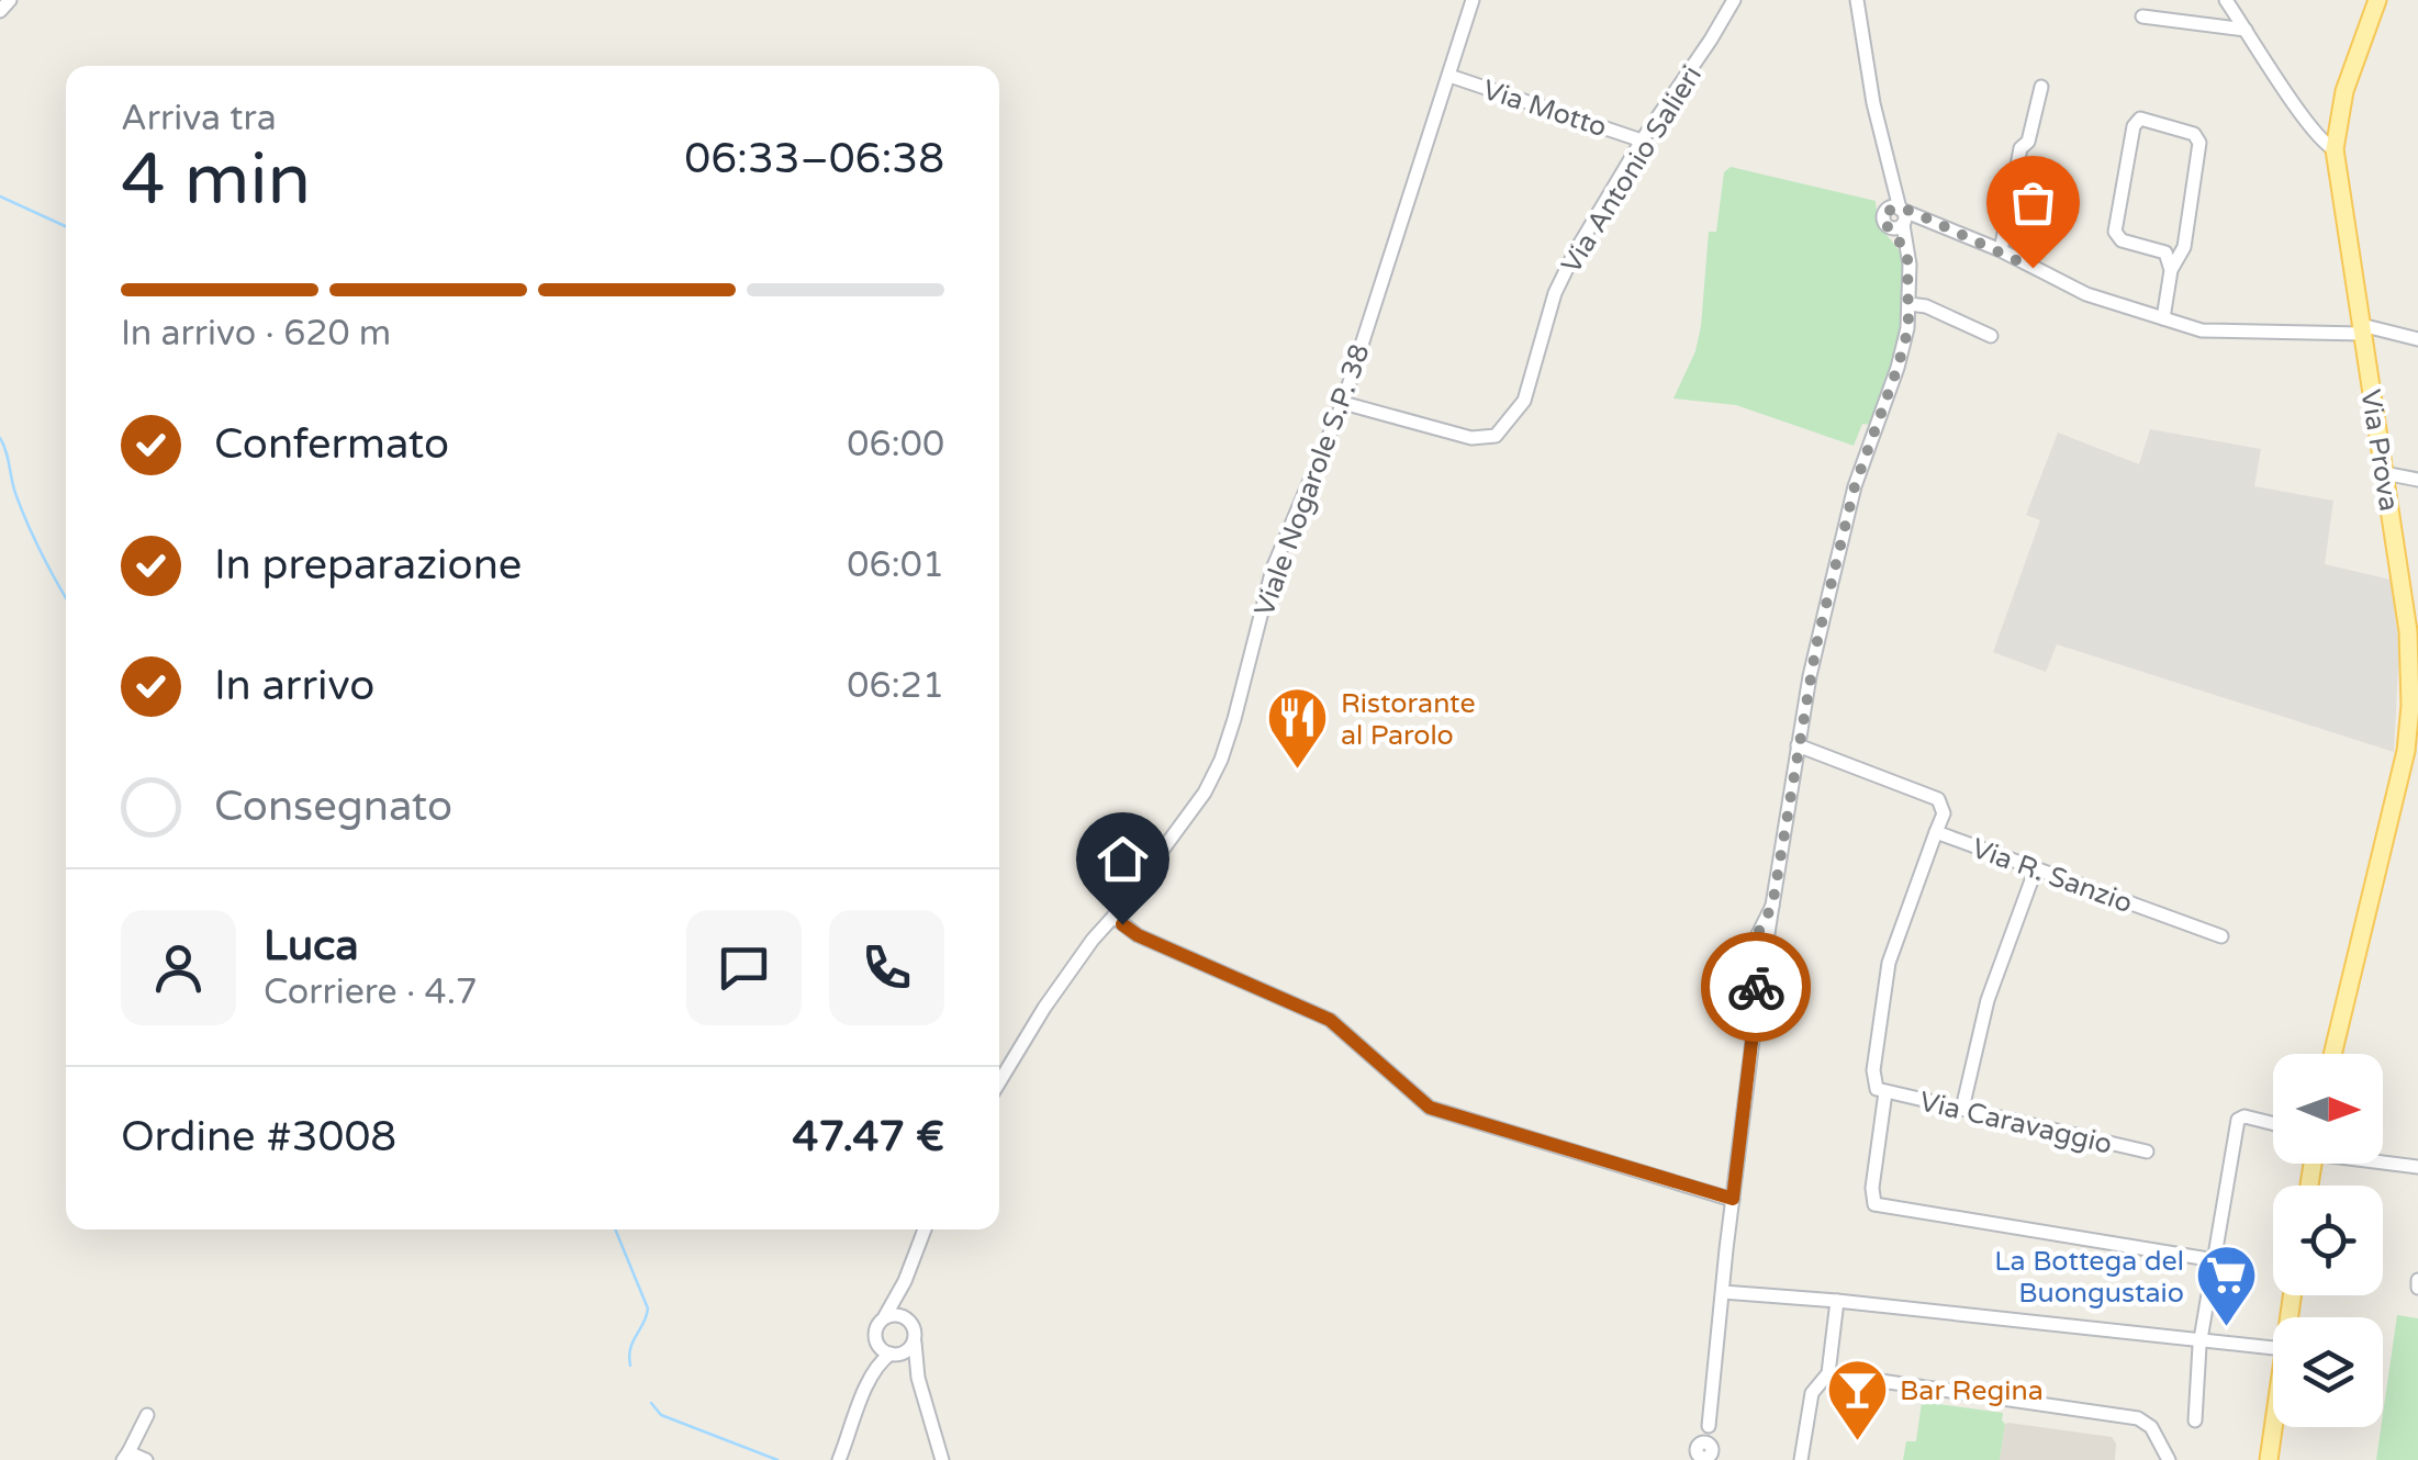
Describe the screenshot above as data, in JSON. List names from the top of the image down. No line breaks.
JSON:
{"streets":{"main road":["Via Prova"],"street":["Via Motto","Via Antonio Salieri","Viale Nogarole S.P. 38","Via R. Sanzio","Via Caravaggio"]},"crossings":[["Via Motto","Via Antonio Salieri"],["Via Motto","Viale Nogarole S.P. 38"],["Via Antonio Salieri","Viale Nogarole S.P. 38"]],"places":{"restaurant":["Ristorante al Parolo"],"supermarket":["La Bottega del Buongustaio"],"bar":["Bar Regina"]},"north":"right","page":{"heading":["4 min","Arriva tra","06:33–06:38"],"panel":["Luca","Corriere · 4.7","Ordine #3008","47.47 €"],"bar":"In arrivo · 620 m","list":[["Confermato","06:00"],["In preparazione","06:01"],["In arrivo","06:21"],"Consegnato"]}}
